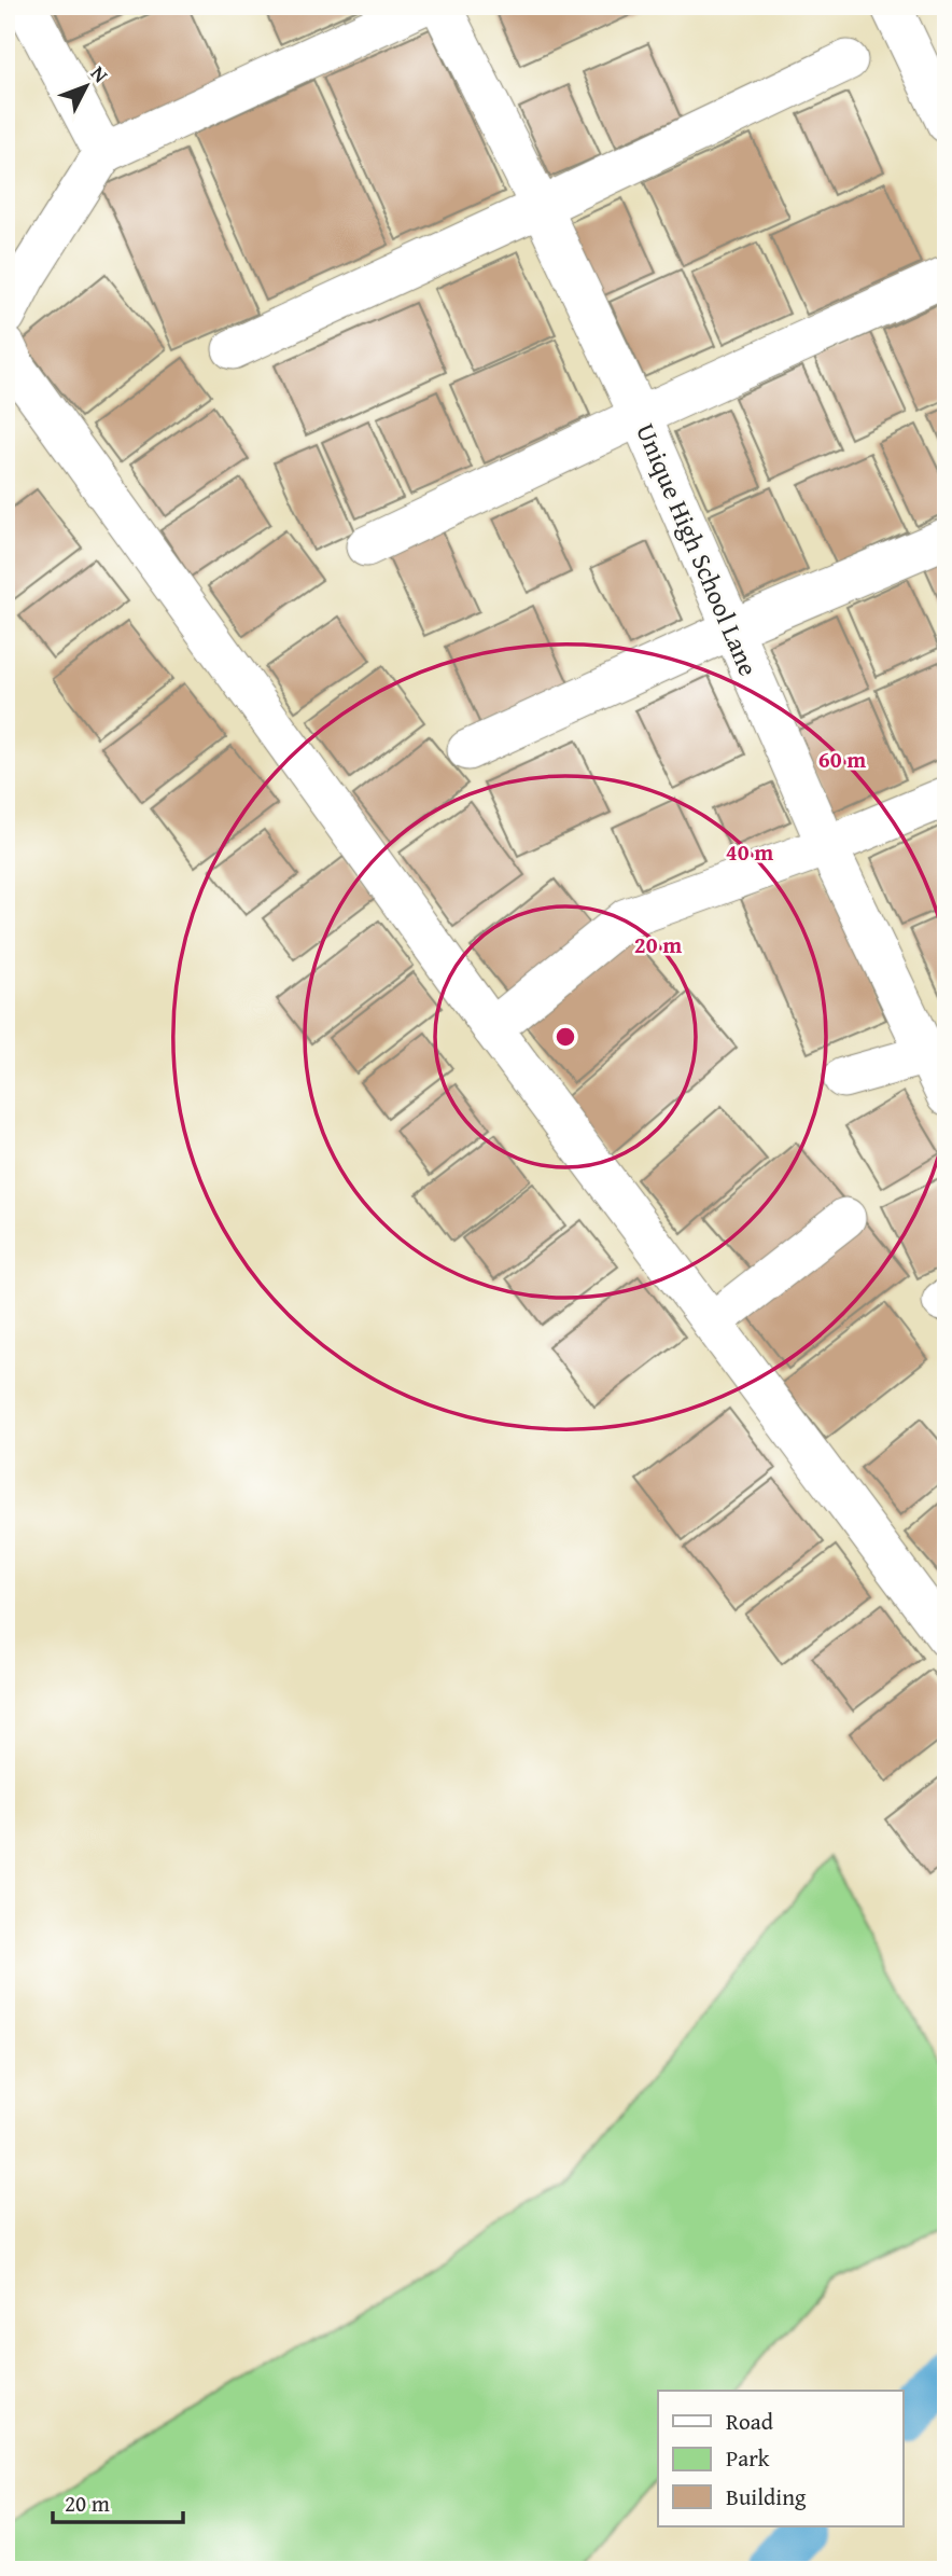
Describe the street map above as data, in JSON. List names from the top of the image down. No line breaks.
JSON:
{"streets":{"street":["Unique High School Lane"]},"legend":["Road","Park","Building"],"scale_bar":"20 m","north":"top right","rings":["60 m","40 m","20 m"]}
